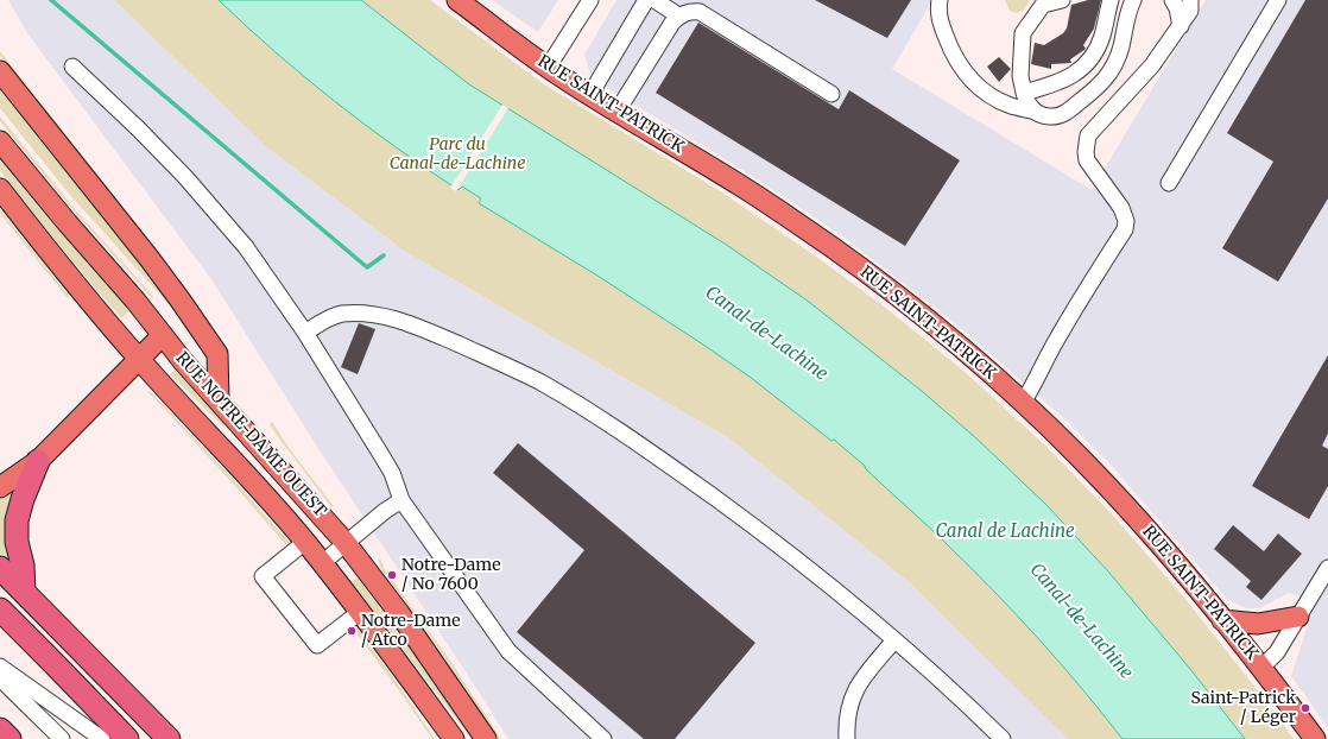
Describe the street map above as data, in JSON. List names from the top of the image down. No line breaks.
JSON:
{"streets":{"main road":["RUE SAINT-PATRICK","RUE NOTRE-DAME OUEST"]},"water":["Canal-de-Lachine","Canal de Lachine"],"parks":["Parc du Canal-de-Lachine"],"places":["Notre-Dame / No 7600","Notre-Dame / Atco","Saint-Patrick / Léger"]}
